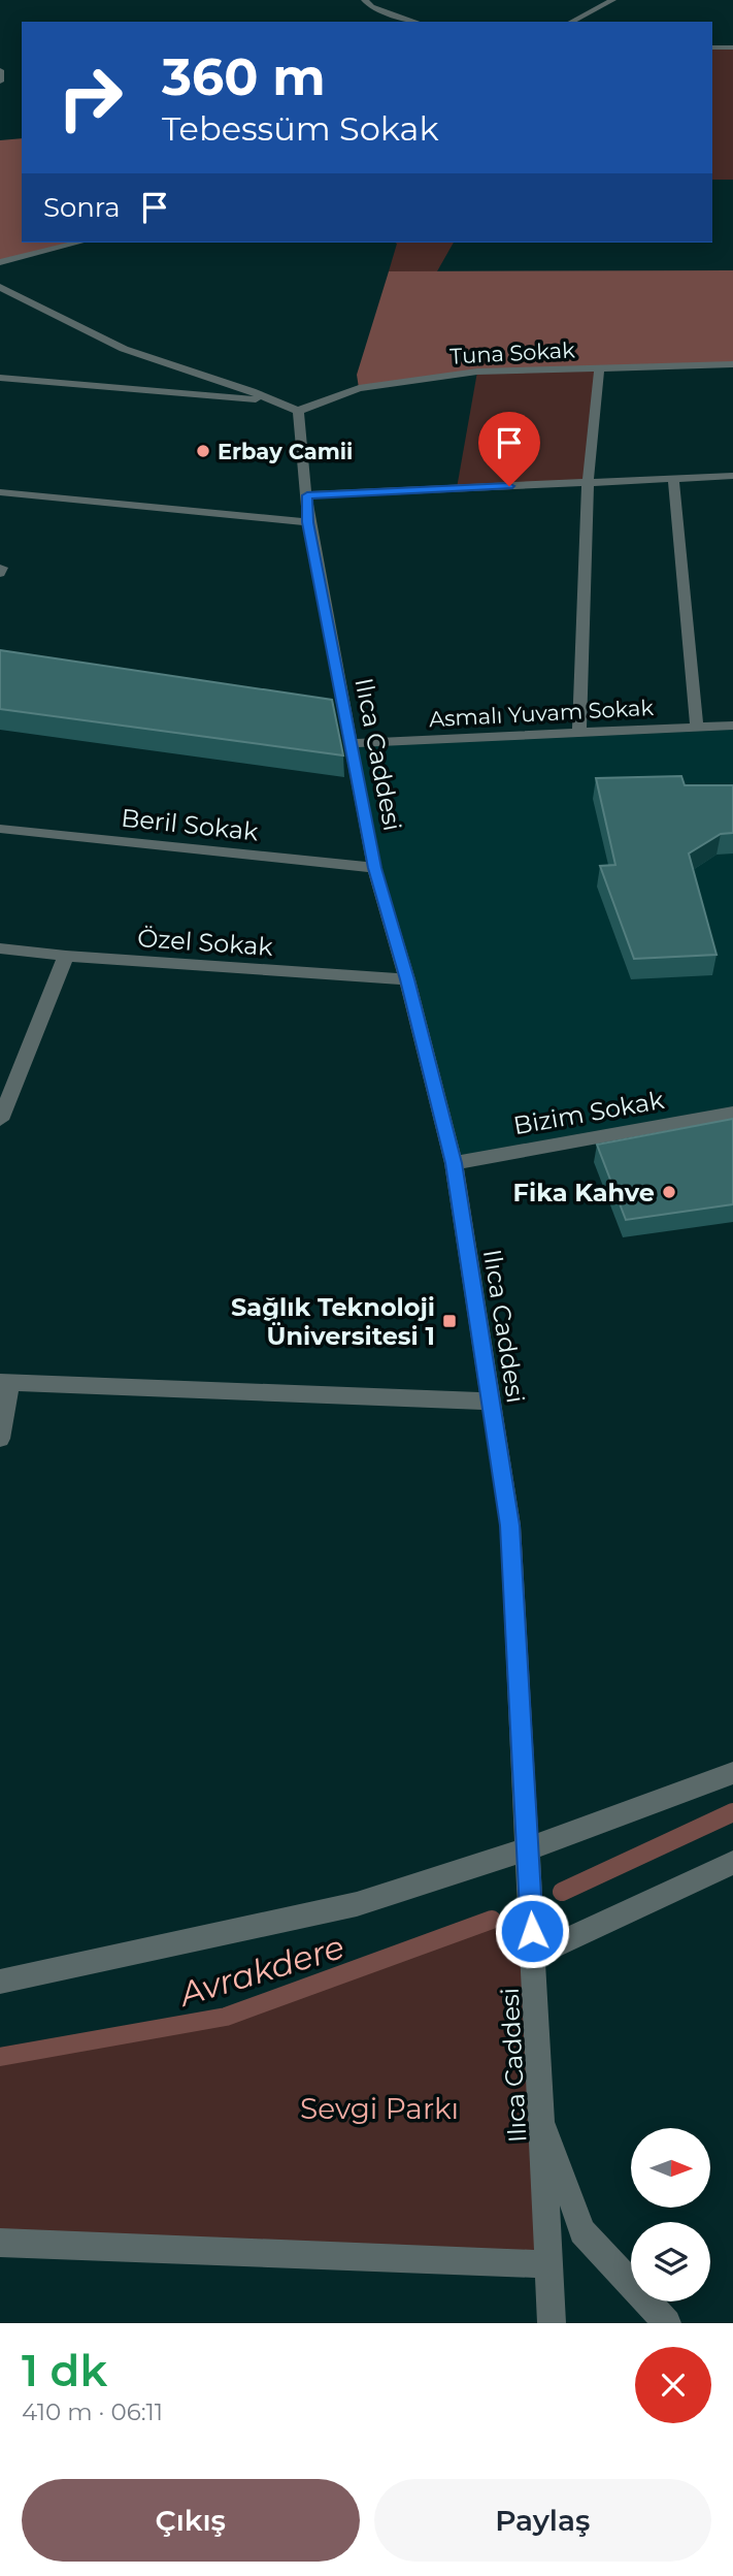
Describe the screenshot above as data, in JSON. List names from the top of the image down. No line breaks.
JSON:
{"streets":{"street":["Tuna Sokak","Asmalı Yuvam Sokak","Ilıca Caddesi","Beril Sokak","Özel Sokak","Bizim Sokak"]},"crossings":[["Tuna Sokak","Ilıca Caddesi"],["Asmalı Yuvam Sokak","Ilıca Caddesi"],["Ilıca Caddesi","Beril Sokak"],["Ilıca Caddesi","Özel Sokak"],["Ilıca Caddesi","Bizim Sokak"]],"water":["Avrakdere"],"parks":["Sevgi Parkı"],"places":{"other":["Erbay Camii","Fika Kahve"],"transit":["Sağlık Teknoloji Üniversitesi 1"]},"north":"right","page":{"turn":["360 m","Tebessüm Sokak"],"then":"Sonra","heading":["1 dk","410 m · 06:11"],"buttons":["Çıkış","Paylaş"]}}
